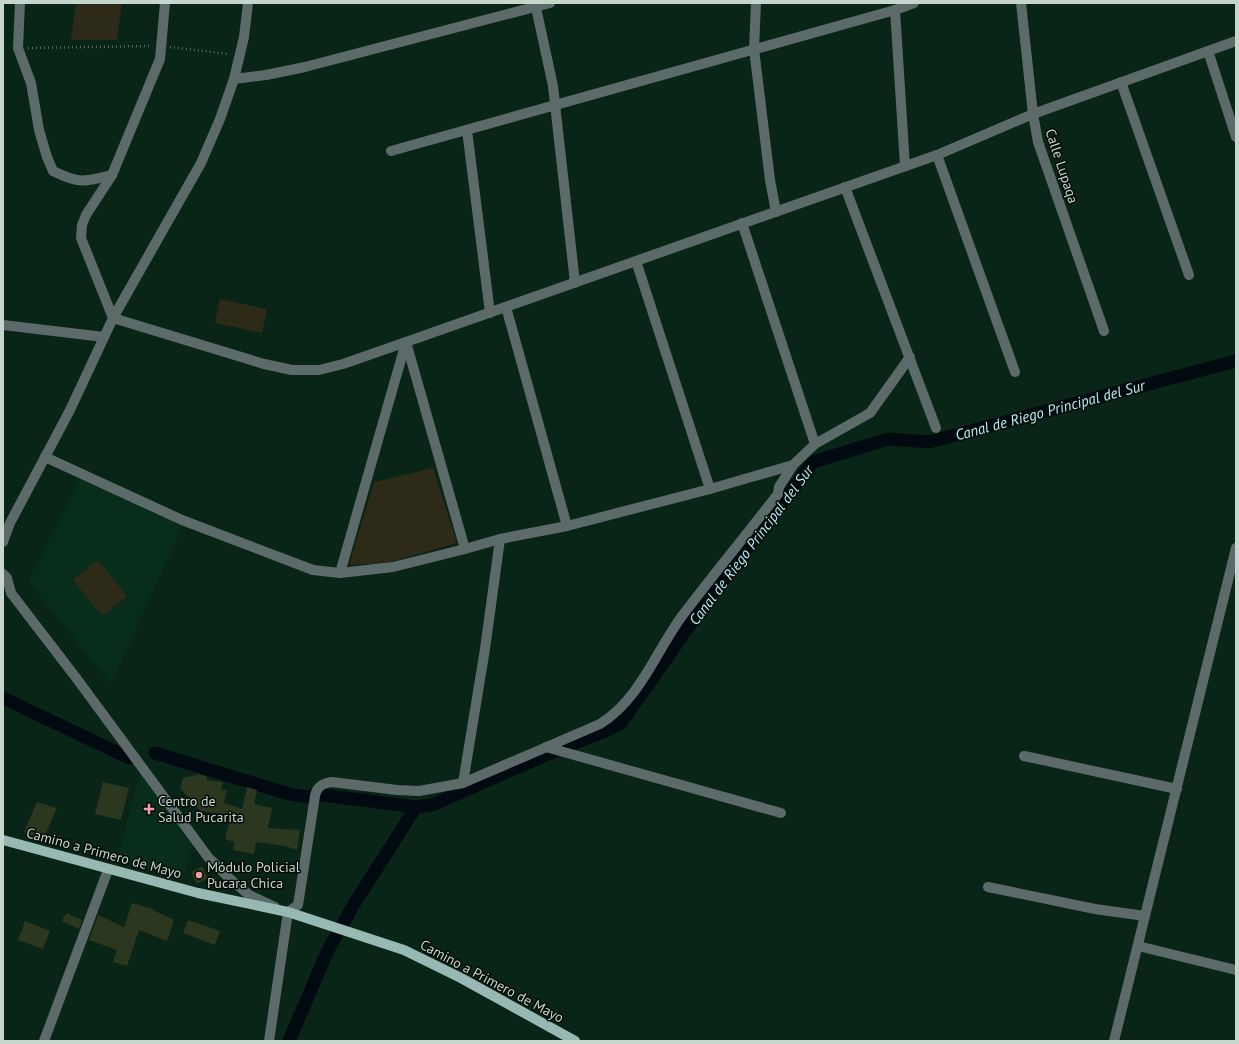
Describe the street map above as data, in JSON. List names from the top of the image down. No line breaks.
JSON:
{"streets":{"main road":["Camino a Primero de Mayo"],"street":["Calle Lupaqa"]},"water":["Canal de Riego Principal del Sur"],"places":{"health":["Centro de Salud Pucarita"],"other":["Módulo Policial Pucara Chica"]}}
